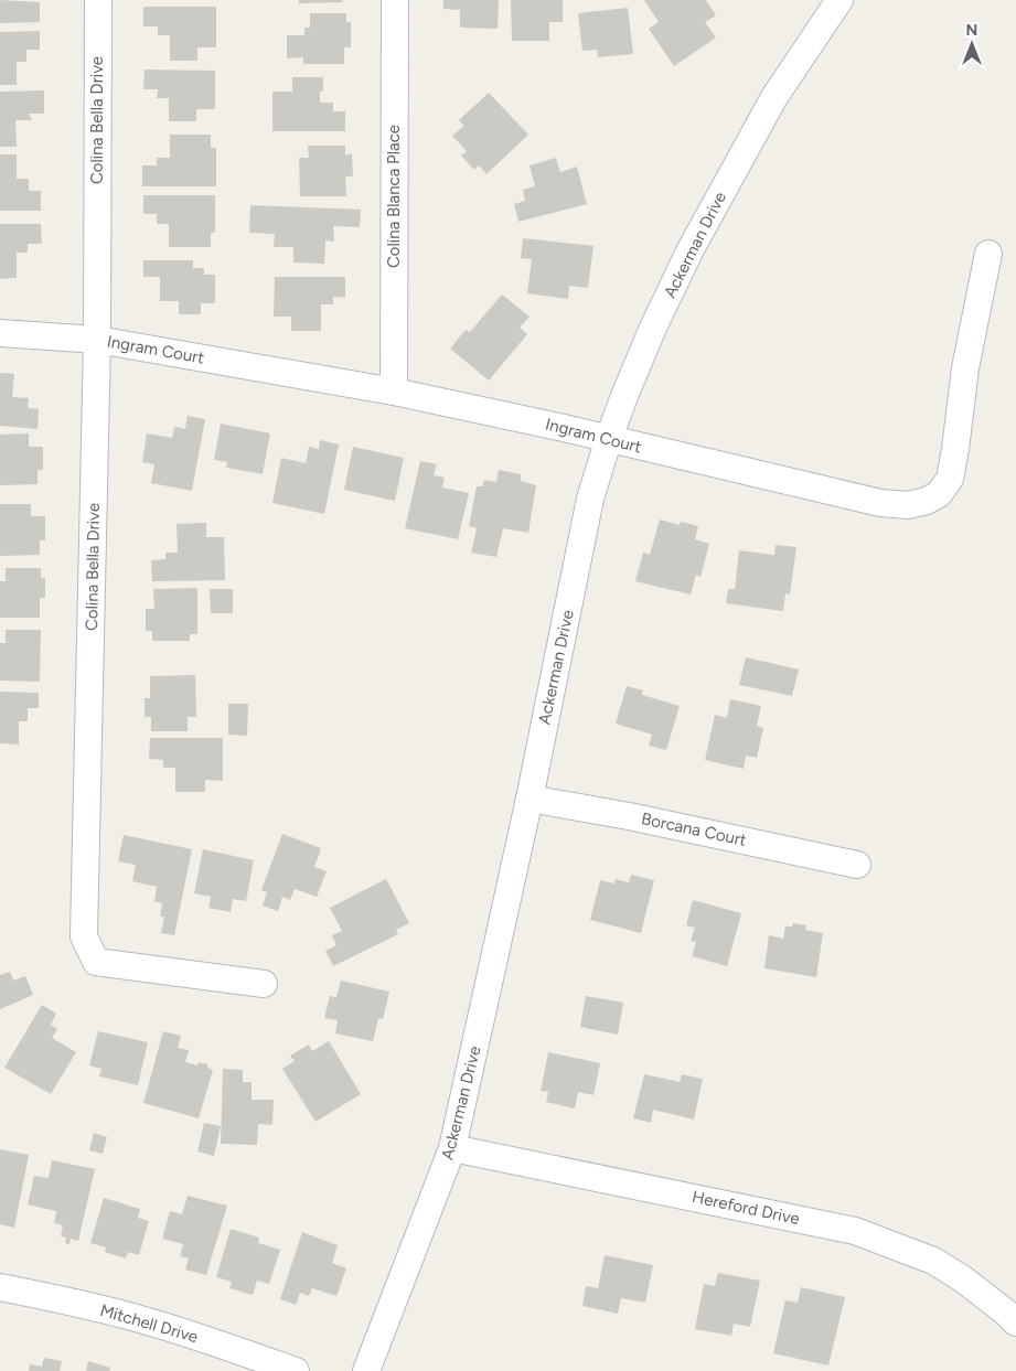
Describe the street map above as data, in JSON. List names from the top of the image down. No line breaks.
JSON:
{"streets":{"street":["Colina Bella Drive","Colina Blanca Place","Ackerman Drive","Ingram Court","Borcana Court","Hereford Drive","Mitchell Drive"]},"crossings":[["Colina Bella Drive","Ingram Court"],["Colina Blanca Place","Ingram Court"],["Ackerman Drive","Ingram Court"],["Ackerman Drive","Borcana Court"],["Ackerman Drive","Hereford Drive"]],"north":"top"}
